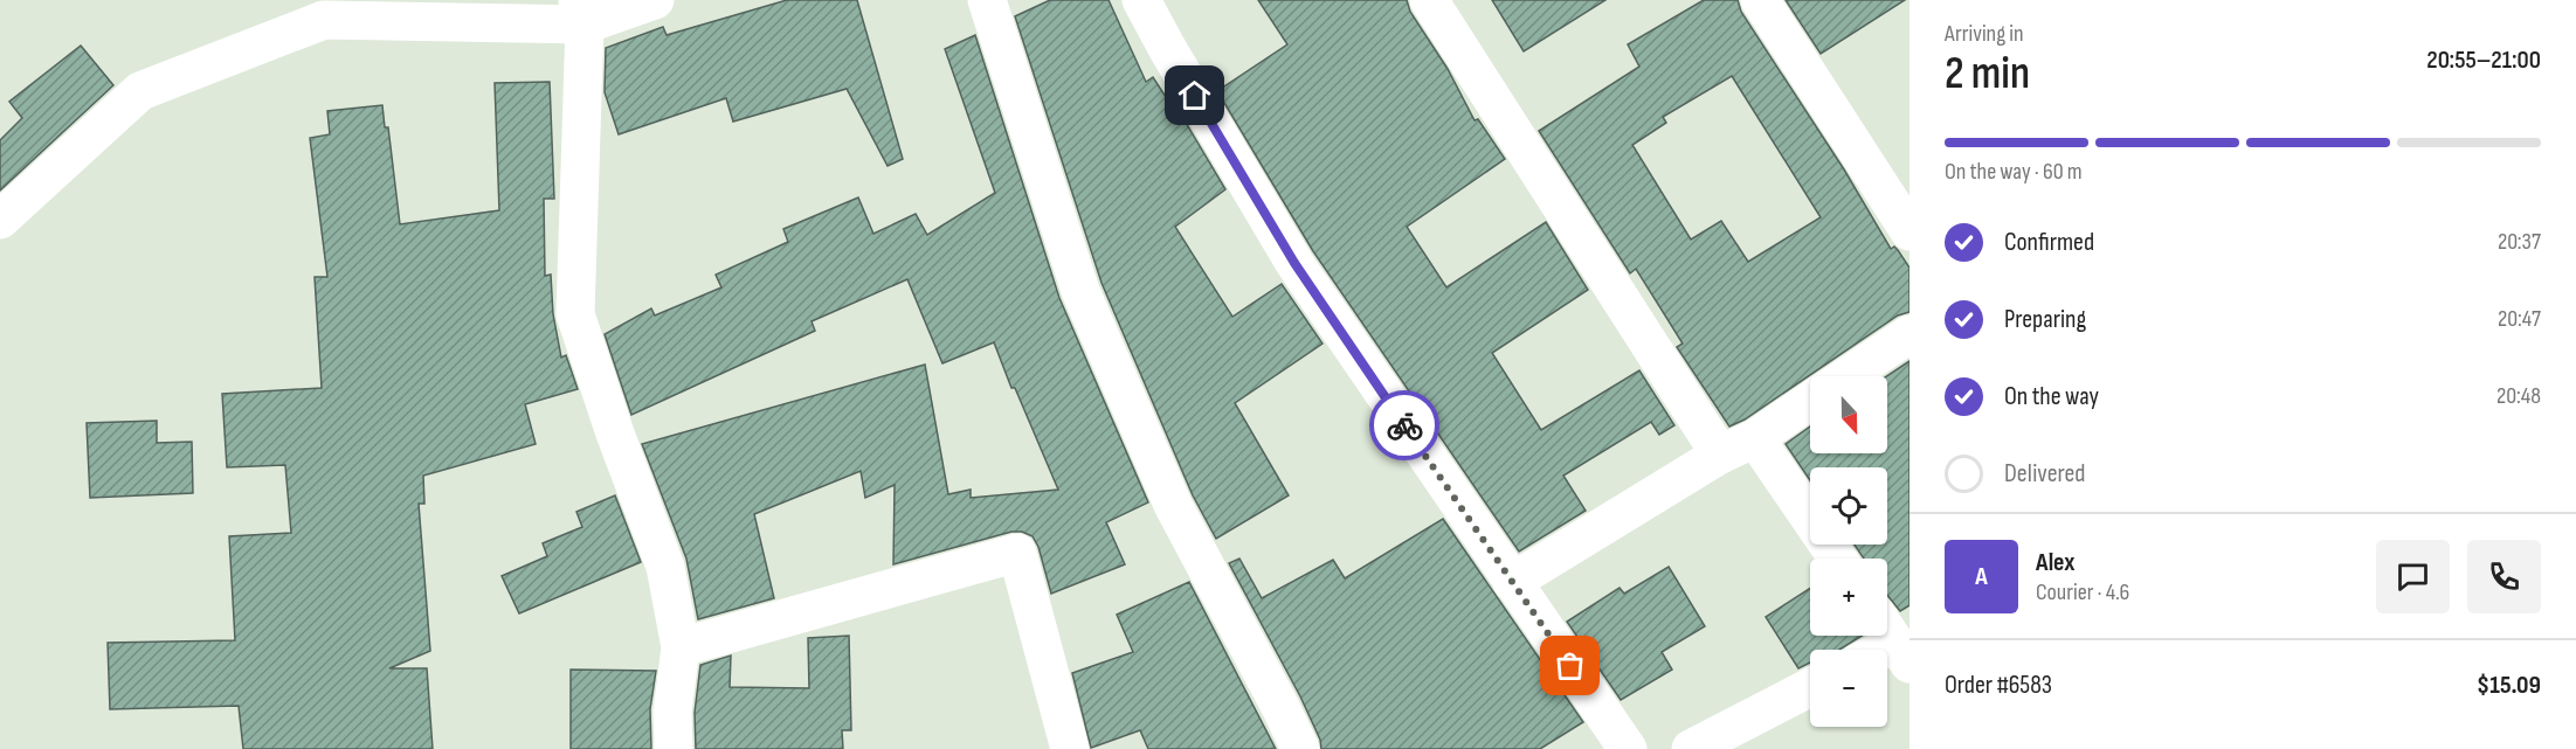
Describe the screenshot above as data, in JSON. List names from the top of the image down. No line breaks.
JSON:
{"north":"bottom","page":{"heading":["2 min","Arriving in","20:55–21:00"],"panel":["Alex","Courier · 4.6","Order #6583","$15.09"],"bar":"On the way · 60 m","list":[["Confirmed","20:37"],["Preparing","20:47"],["On the way","20:48"],"Delivered"],"map_buttons":["+","−"],"round":"A"}}
